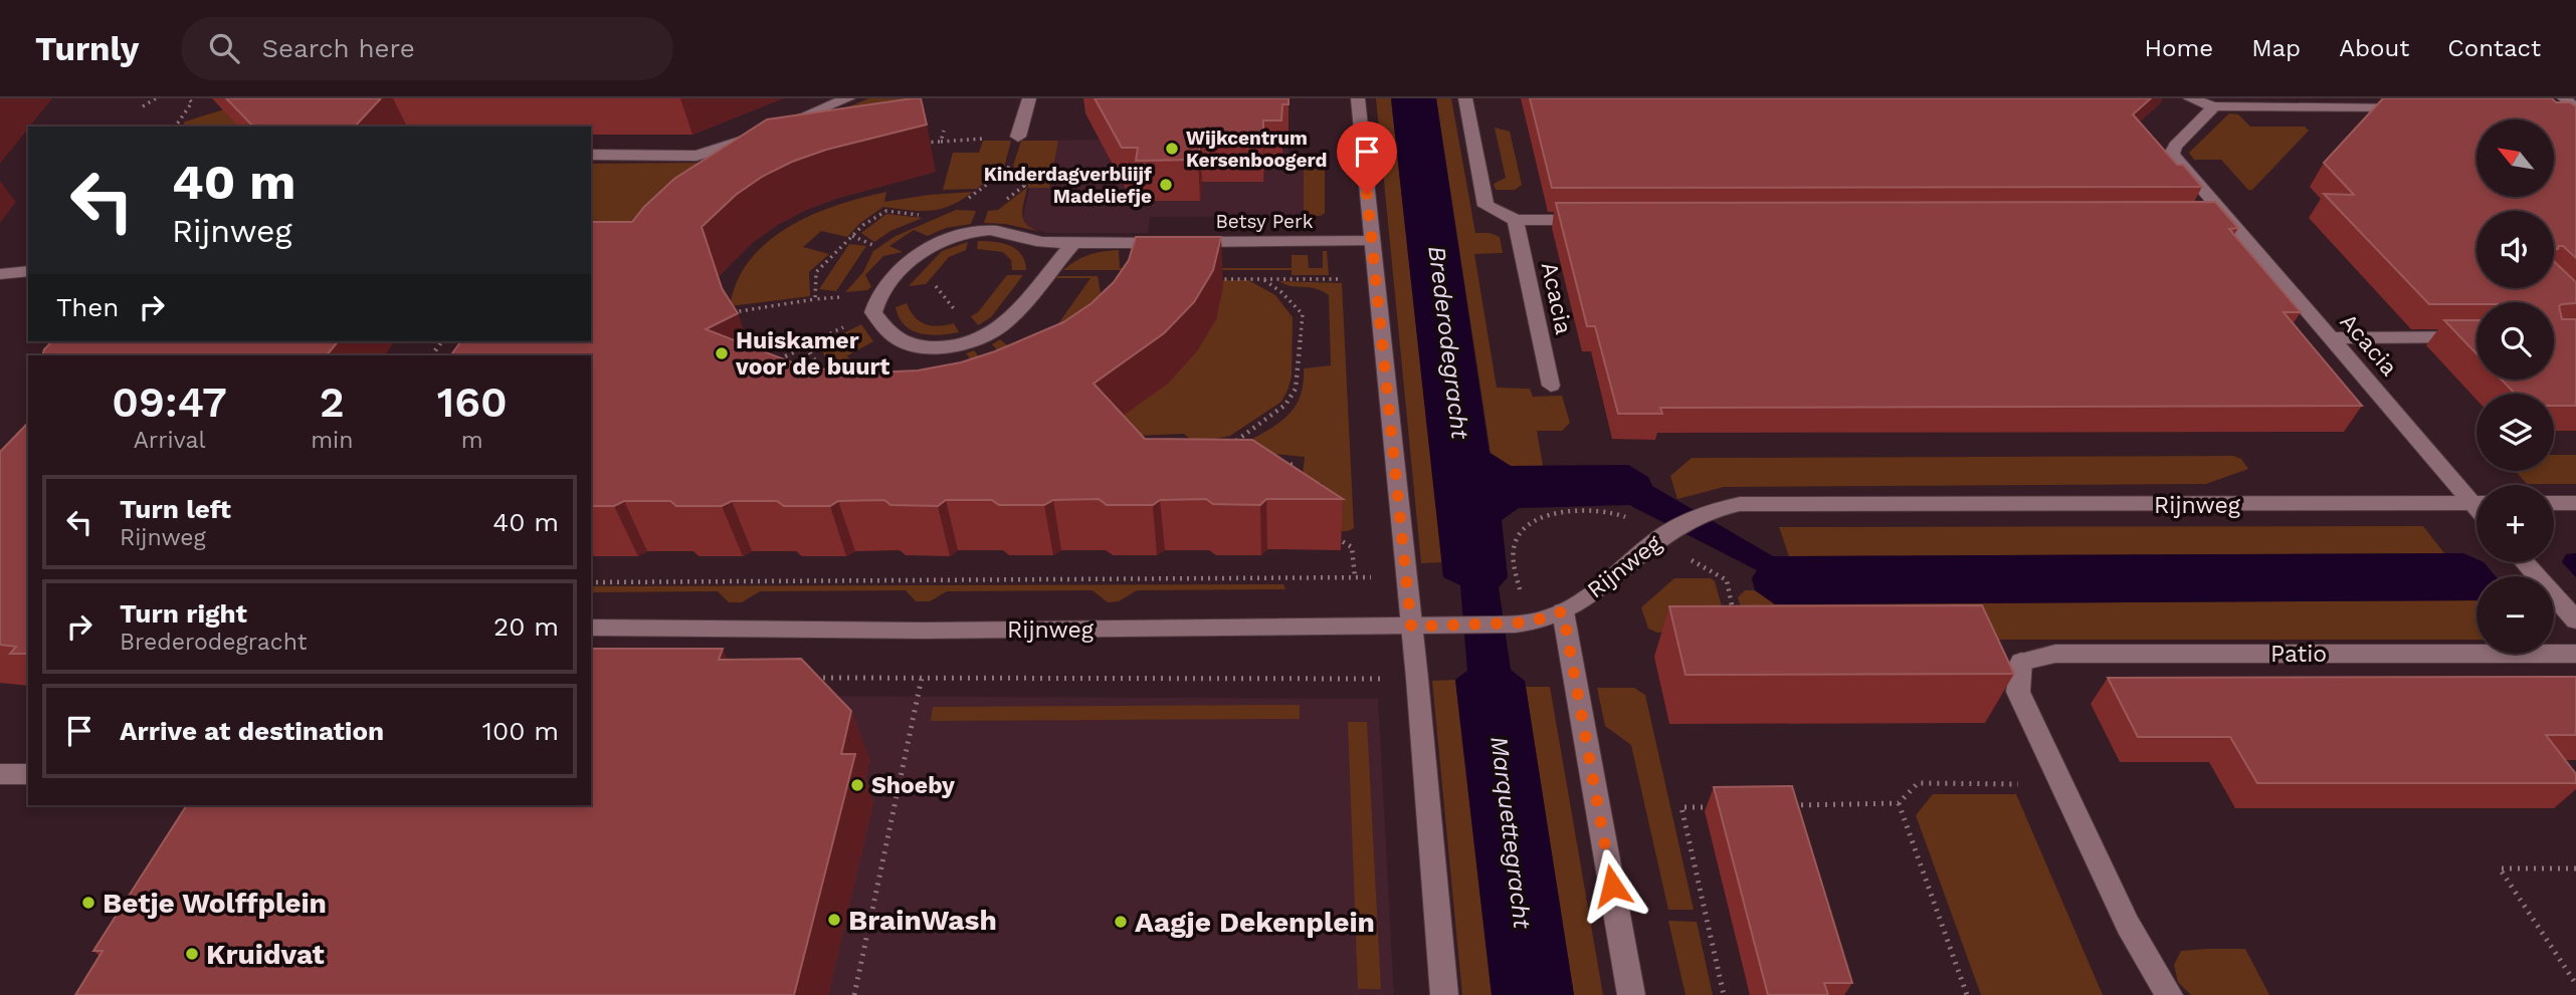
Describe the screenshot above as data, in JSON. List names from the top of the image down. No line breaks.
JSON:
{"streets":{"street":["Betsy Perk","Acacia","Rijnweg","Patio"]},"water":["Brederodegracht","Marquettegracht"],"places":["Wijkcentrum Kersenboogerd","Kinderdagverbliijf Madeliefje","Huiskamer voor de buurt","Shoeby","Betje Wolffplein","BrainWash","Aagje Dekenplein","Kruidvat"],"north":"top left","page":{"header":"Turnly","search":"Search here","nav":["Home","Map","About","Contact"],"map_buttons":["+","−"],"turn":["40 m","Rijnweg"],"then":"Then","eta":["09:47","Arrival","2","min","160","m"],"list":[{"name":"Turn left","note":"Rijnweg","value":"40 m"},{"name":"Turn right","note":"Brederodegracht","value":"20 m"},{"name":"Arrive at destination","value":"100 m"}]}}
